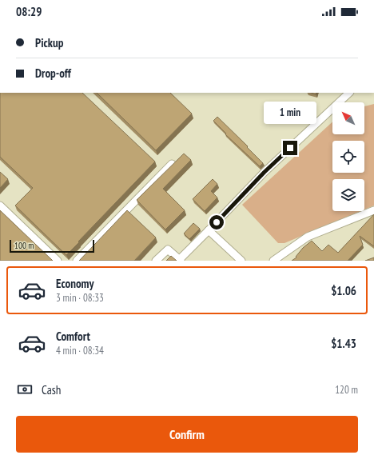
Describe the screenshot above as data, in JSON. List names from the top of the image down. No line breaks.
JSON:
{"scale_bar":"100 m","north":"top left","page":{"status":"08:29","banner":["Pickup","Drop-off"],"bubble":"1 min","scale":"100 m","list":[{"name":"Economy","note":"3 min · 08:33","value":"$1.06"},{"name":"Comfort","note":"4 min · 08:34","value":"$1.43"}],"pay":["Cash","120 m"],"buttons":"Confirm"}}
